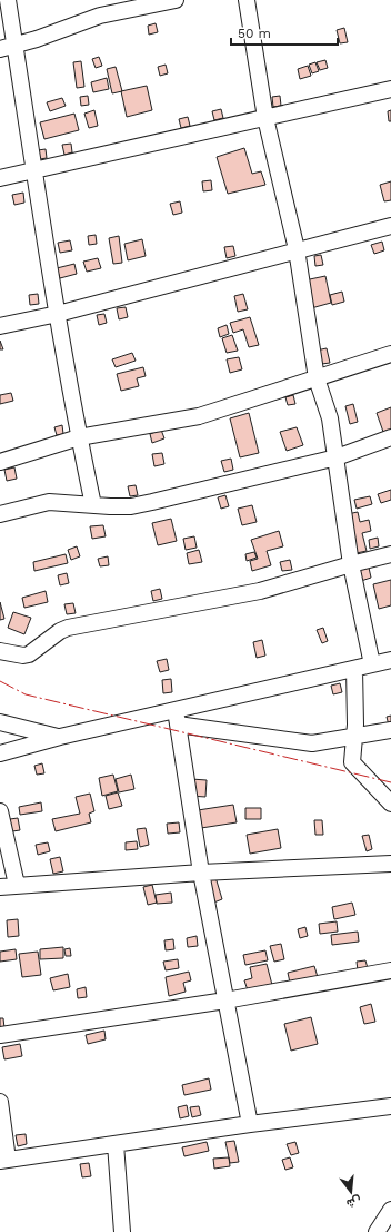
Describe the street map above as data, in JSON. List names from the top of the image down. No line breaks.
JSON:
{"scale_bar":"50 m","north":"bottom"}
